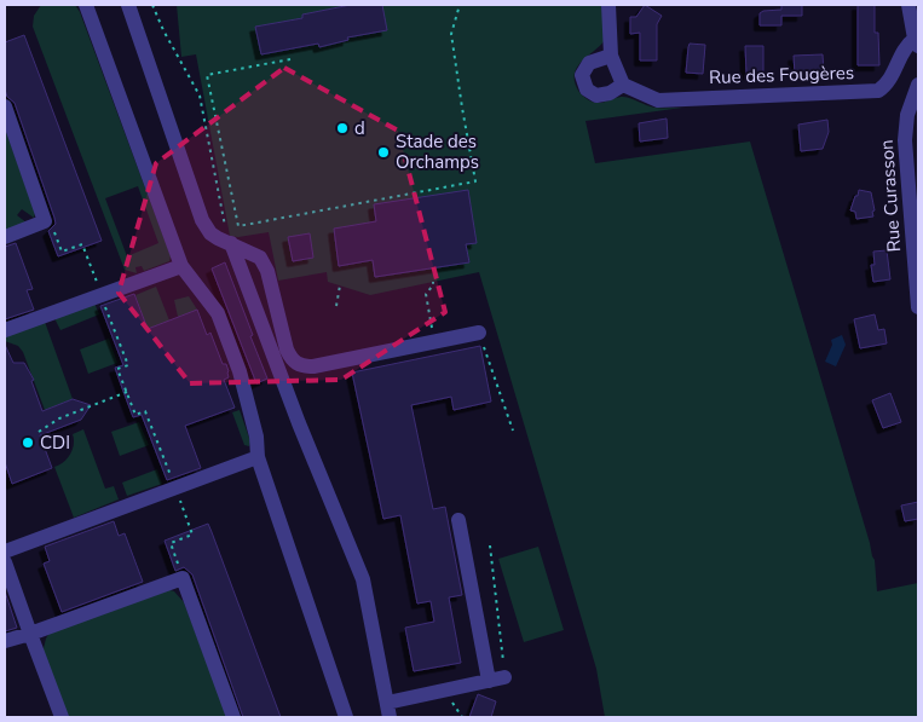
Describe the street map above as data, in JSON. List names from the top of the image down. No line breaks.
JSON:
{"streets":{"street":["Rue des Fougères","Rue Curasson"]},"places":["d","Stade des Orchamps","CDI"]}
